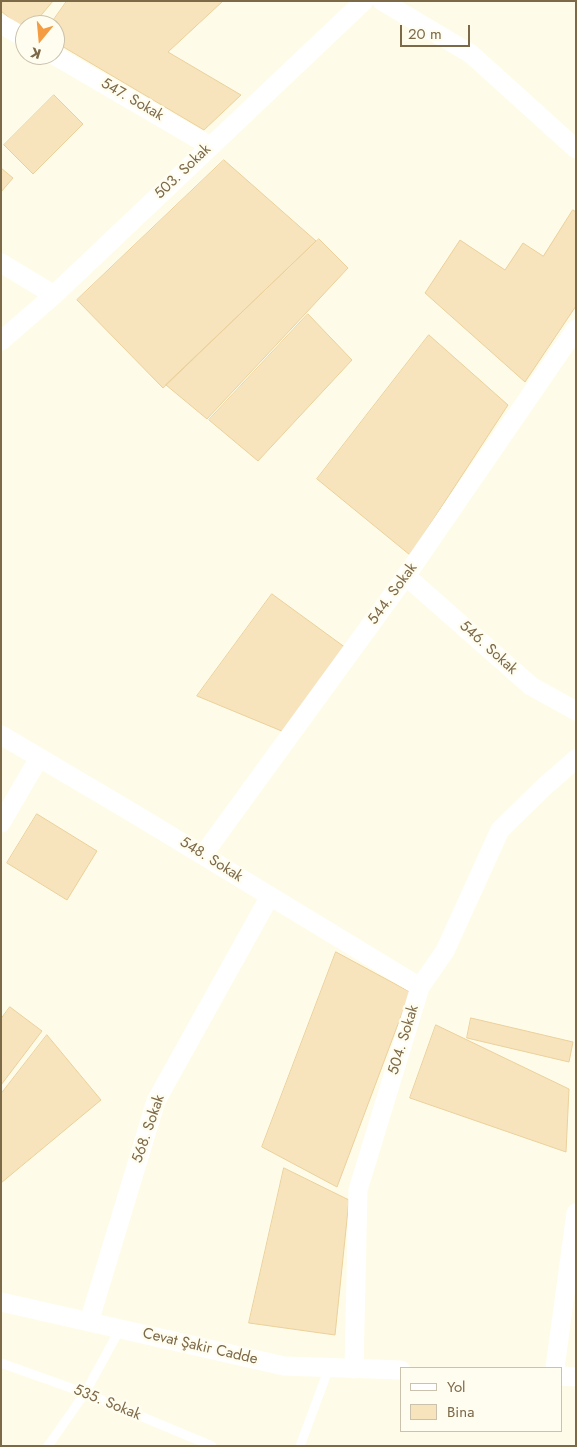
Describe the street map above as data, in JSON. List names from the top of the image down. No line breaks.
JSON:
{"streets":{"street":["547. Sokak","503. Sokak","544. Sokak","546. Sokak","548. Sokak","504. Sokak","568. Sokak","Cevat Şakir Cadde"],"lane":["535. Sokak"]},"crossings":[["547. Sokak","503. Sokak"],["544. Sokak","546. Sokak"],["544. Sokak","548. Sokak"],["548. Sokak","504. Sokak"],["548. Sokak","568. Sokak"],["504. Sokak","Cevat Şakir Cadde"],["568. Sokak","Cevat Şakir Cadde"]],"legend":["Yol","Bina"],"scale_bar":"20 m","north":"bottom"}
